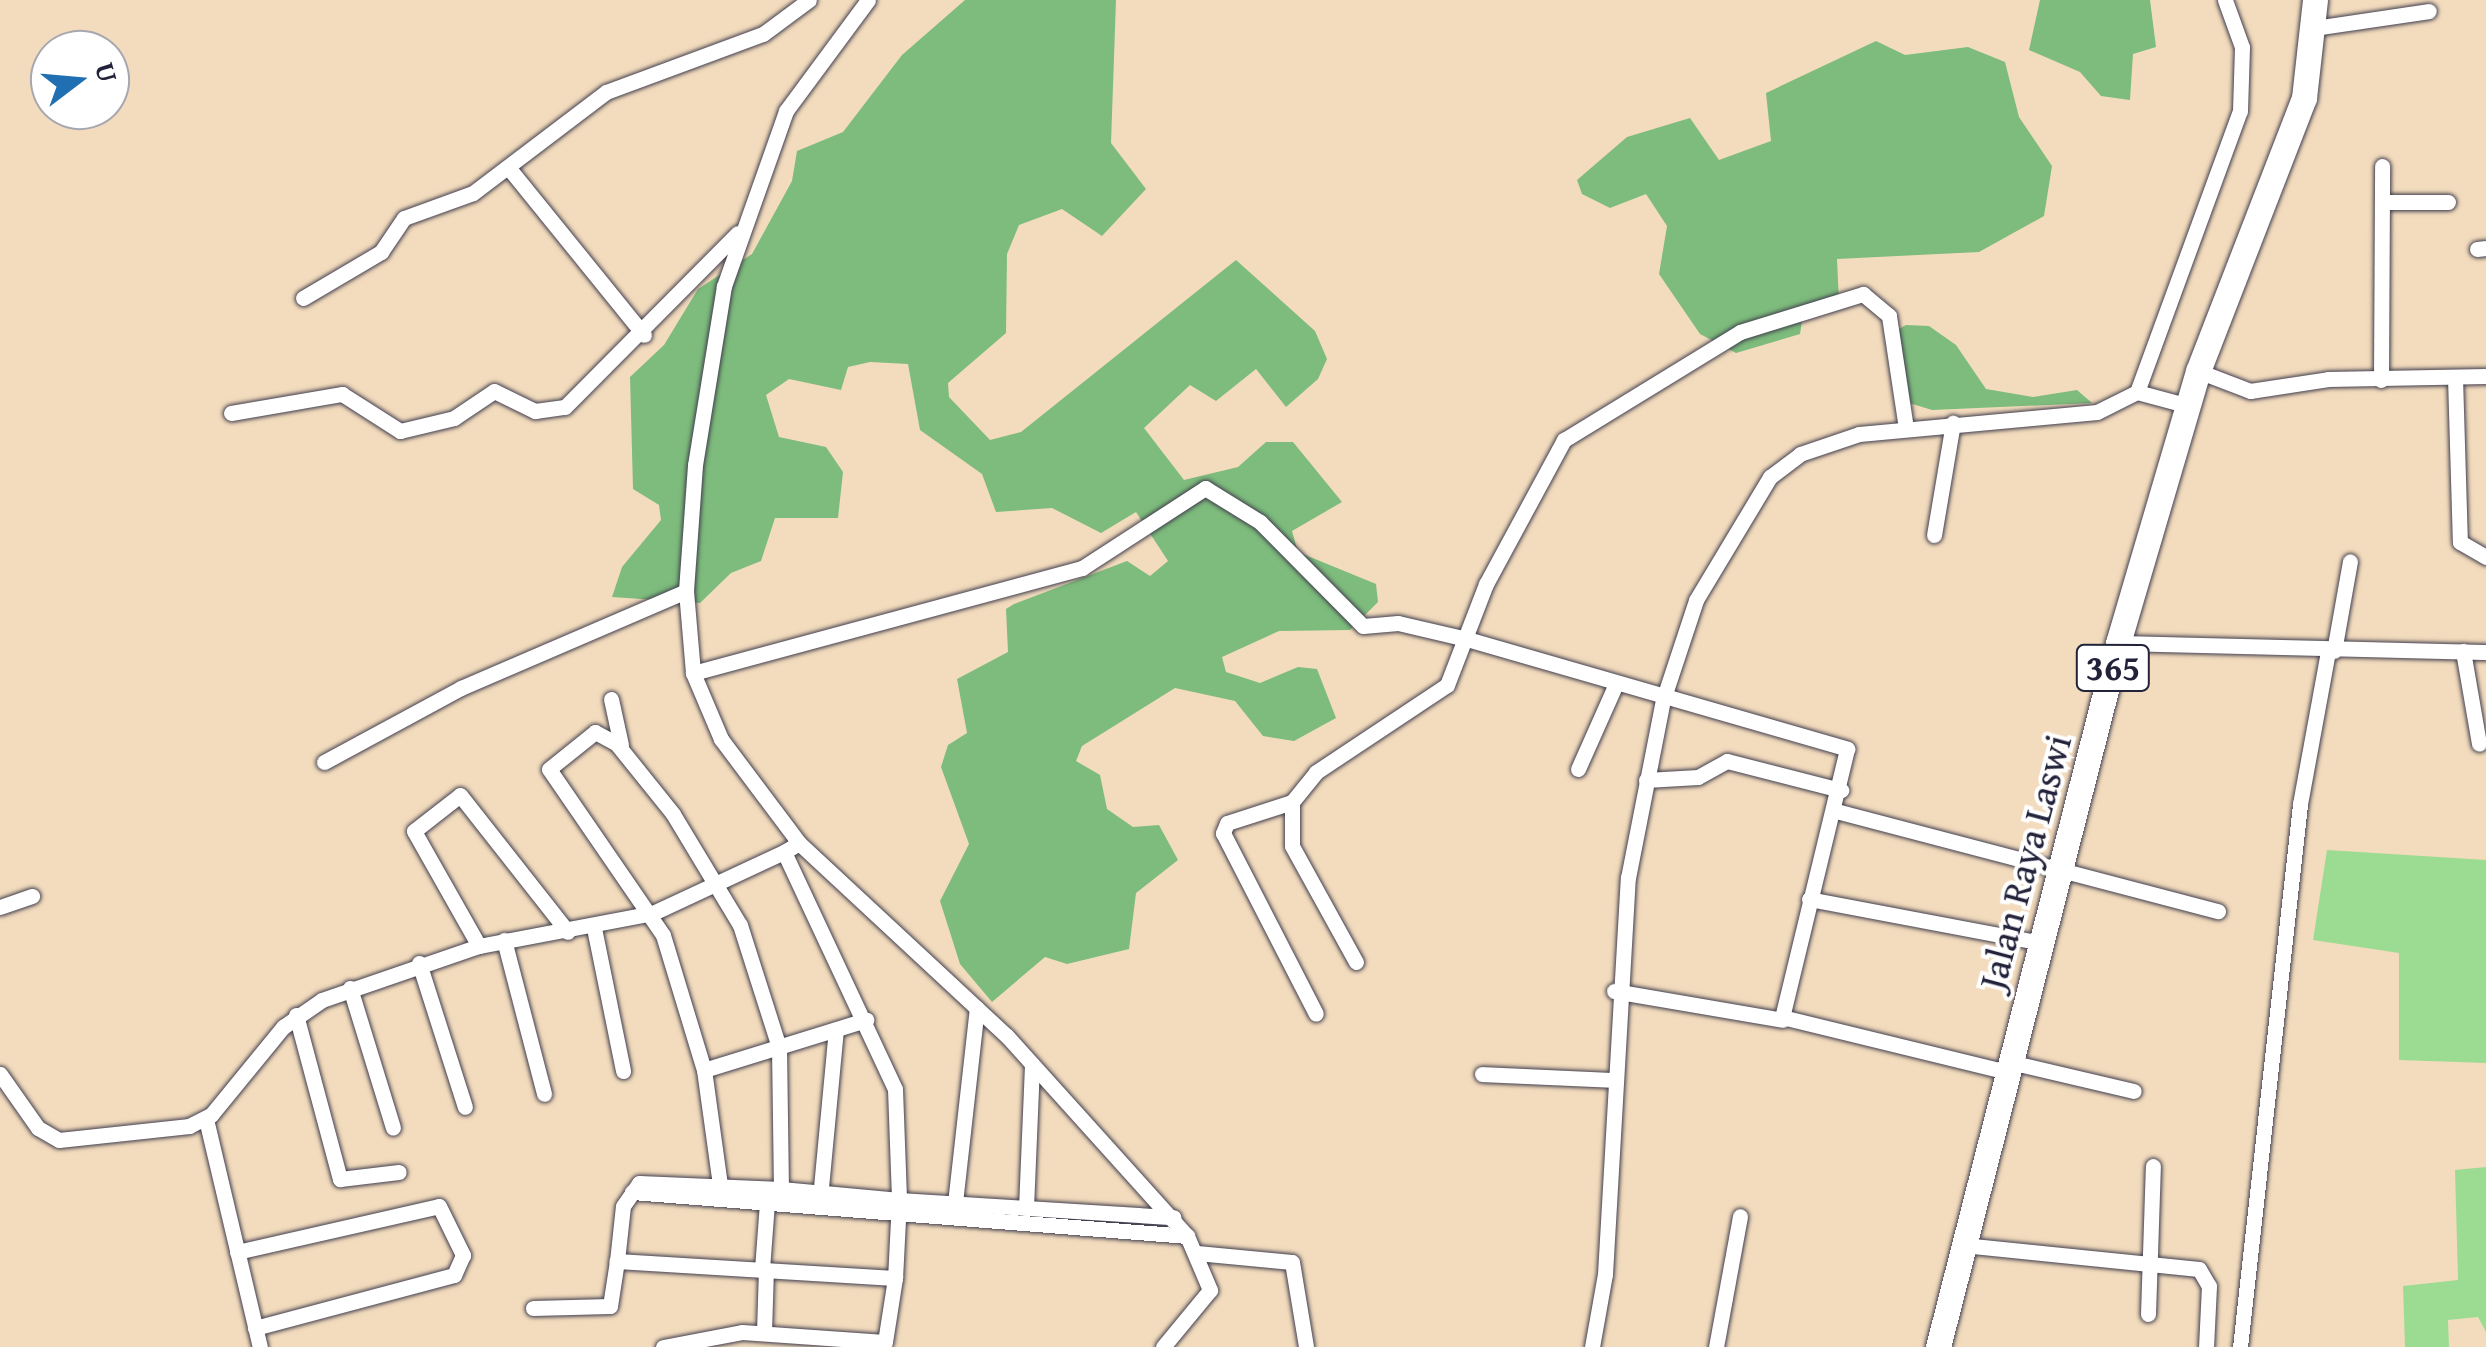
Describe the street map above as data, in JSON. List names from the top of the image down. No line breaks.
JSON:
{"streets":{"main road":["365","Jalan Raya Laswi"]},"north":"right"}
